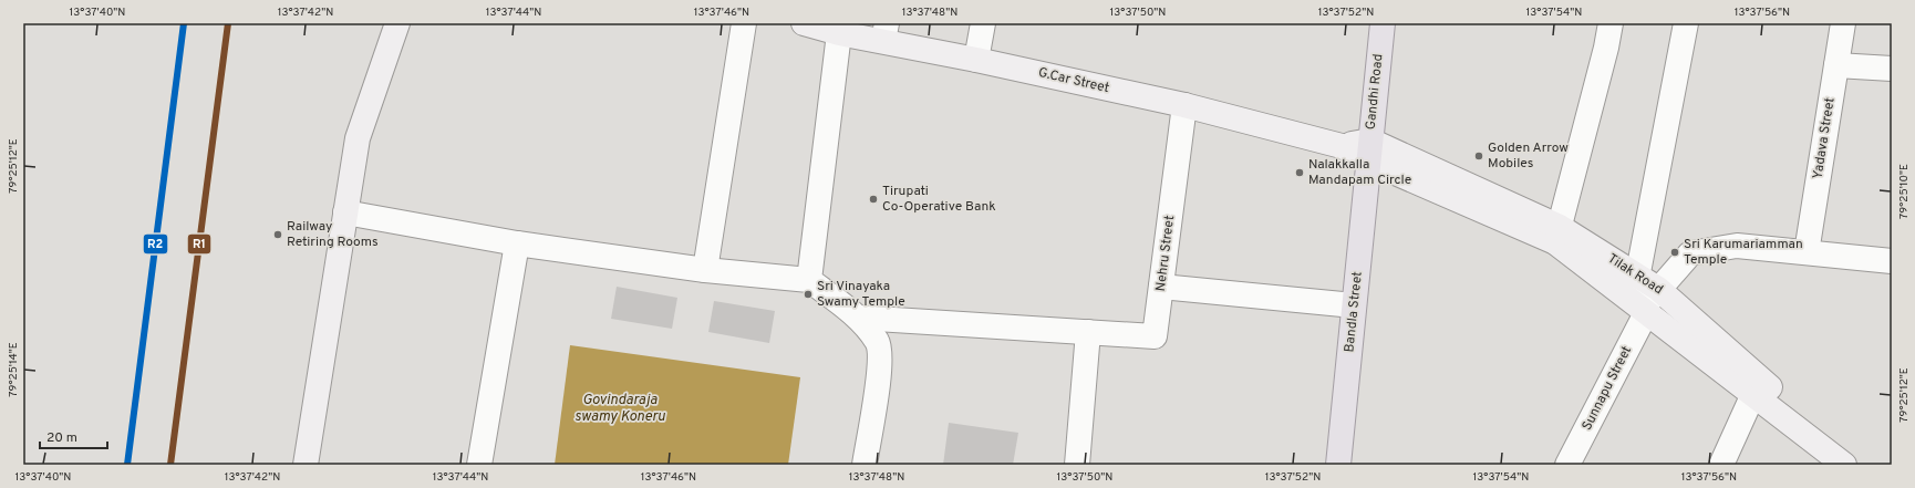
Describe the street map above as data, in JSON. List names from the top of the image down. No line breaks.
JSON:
{"streets":{"main road":["Gandhi Road","Bandla Street"],"street":["G.Car Street","Yadava Street","Nehru Street","Tilak Road","Sunnapu Street"]},"crossings":[["G.Car Street","Gandhi Road"],["G.Car Street","Nehru Street"],["G.Car Street","Tilak Road"],["G.Car Street","Bandla Street"],["Gandhi Road","Tilak Road"],["Gandhi Road","Bandla Street"],["Tilak Road","Bandla Street"],["Tilak Road","Sunnapu Street"]],"water":["Govindaraja swamy Koneru"],"places":["Golden Arrow Mobiles","Nalakkalla Mandapam Circle","Tirupati Co-Operative Bank","Railway Retiring Rooms","Sri Karumariamman Temple","Sri Vinayaka Swamy Temple"],"lines":["transit line R1","transit line R2"],"scale_bar":"20 m","coordinates":["13°37'40\"N","13°37'42\"N","13°37'44\"N","13°37'46\"N","13°37'48\"N","13°37'50\"N","13°37'52\"N","13°37'54\"N","13°37'56\"N","79°25'12\"E","79°25'10\"E","79°25'14\"E"]}
